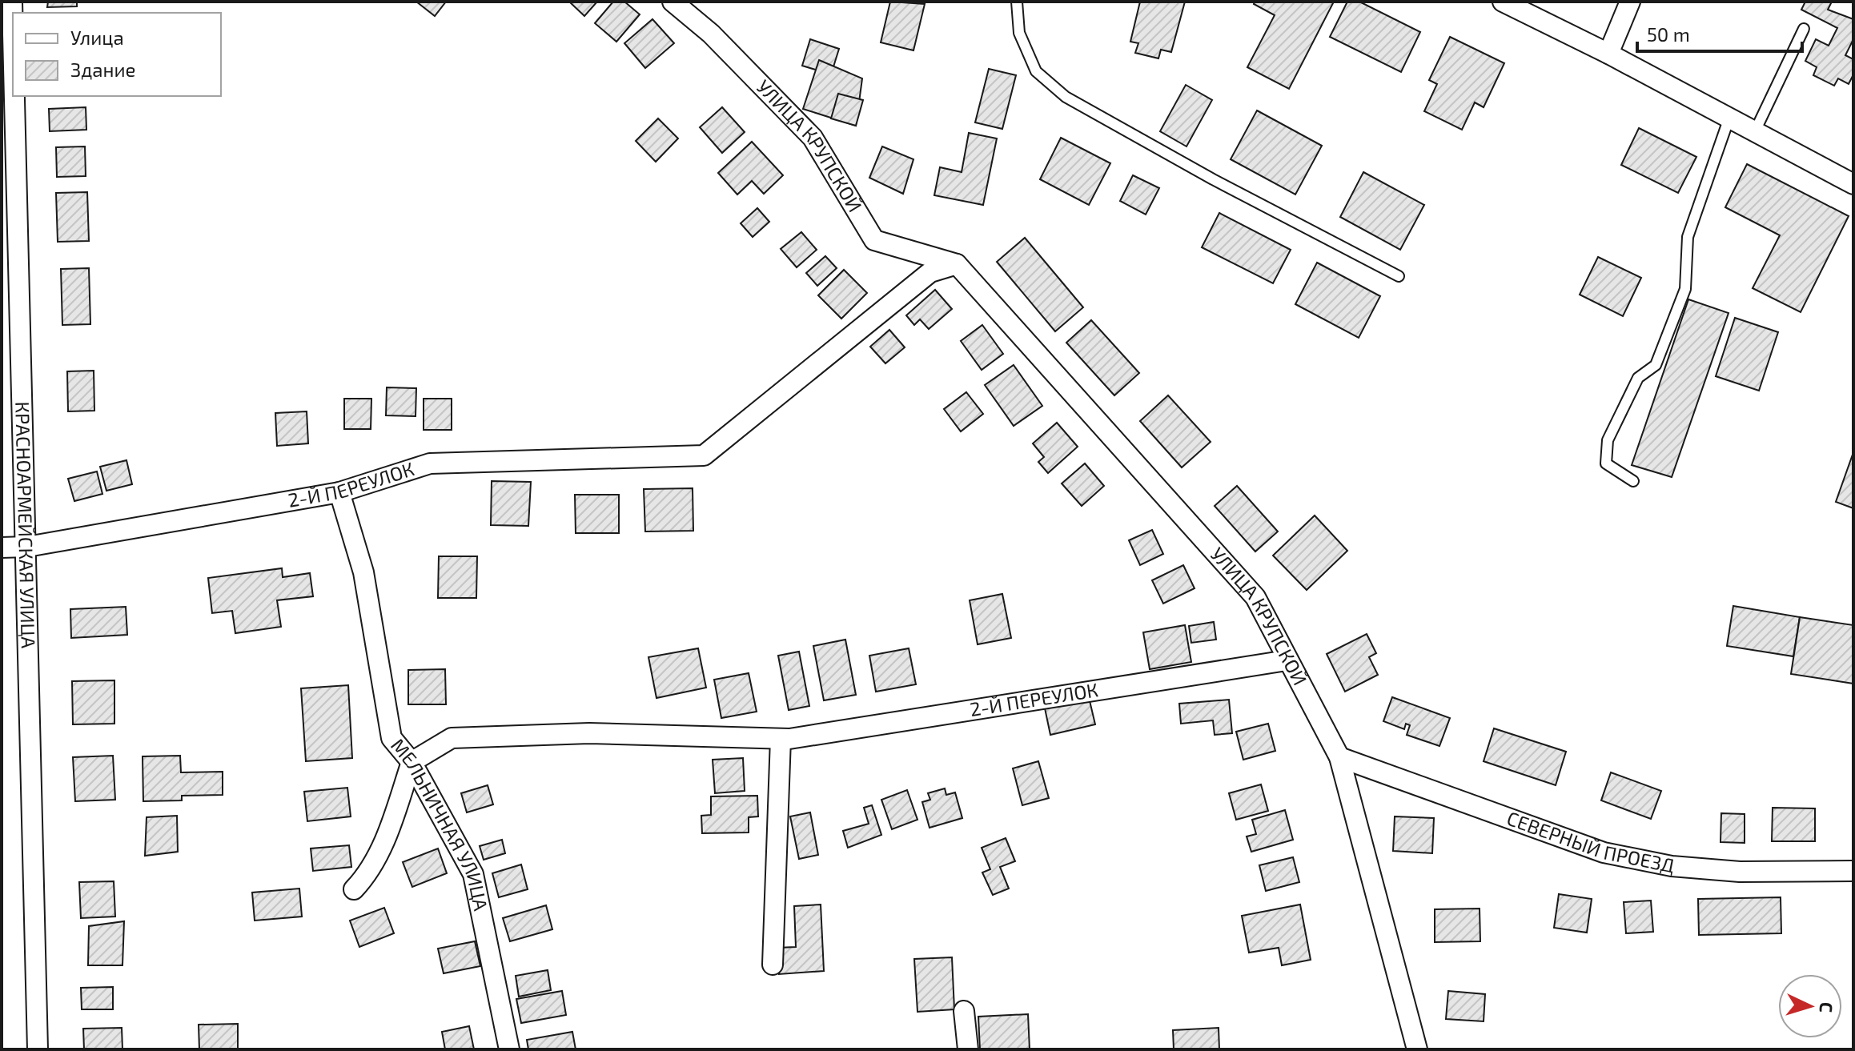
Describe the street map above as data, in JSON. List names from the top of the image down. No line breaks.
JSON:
{"streets":{"street":["УЛИЦА КРУПСКОЙ","2-Й ПЕРЕУЛОК","КРАСНОАРМЕЙСКАЯ УЛИЦА","МЕЛЬНИЧНАЯ УЛИЦА","СЕВЕРНЫЙ ПРОЕЗД"]},"crossings":[["УЛИЦА КРУПСКОЙ","2-Й ПЕРЕУЛОК"],["УЛИЦА КРУПСКОЙ","СЕВЕРНЫЙ ПРОЕЗД"],["2-Й ПЕРЕУЛОК","КРАСНОАРМЕЙСКАЯ УЛИЦА"],["2-Й ПЕРЕУЛОК","МЕЛЬНИЧНАЯ УЛИЦА"]],"legend":["Улица","Здание"],"scale_bar":"50 m","north":"right"}
